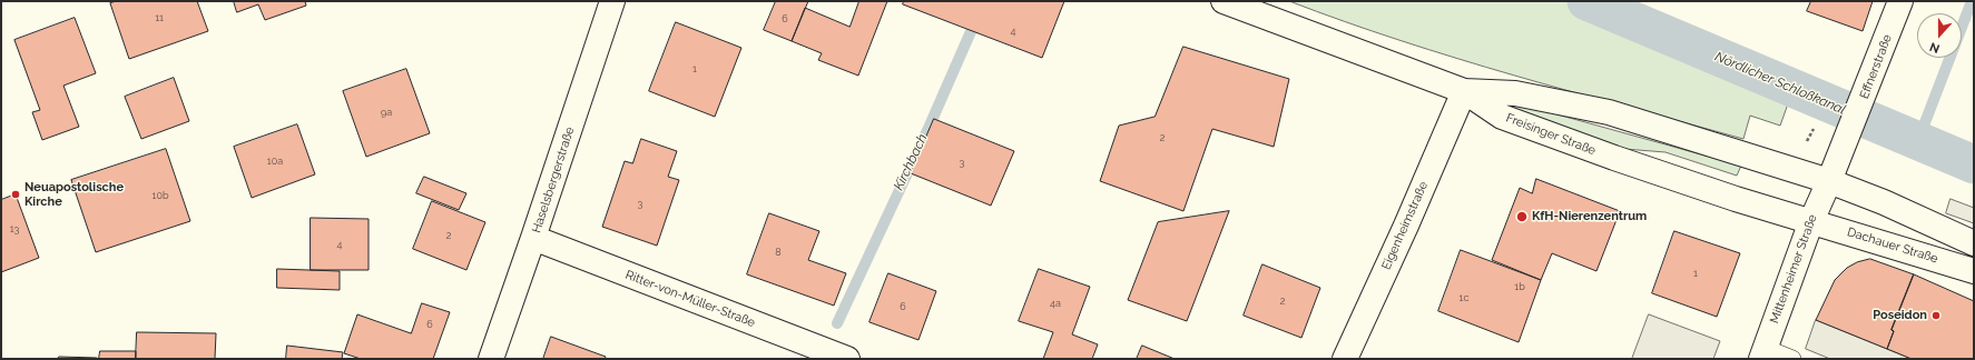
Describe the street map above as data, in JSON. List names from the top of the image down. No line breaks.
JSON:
{"streets":{"main road":["Effnerstraße","Freisinger Straße","Haselsbergerstraße","Eigenheimstraße","Dachauer Straße","Mittenheimer Straße","Ritter-von-Müller-Straße"]},"crossings":[["Effnerstraße","Mittenheimer Straße"],["Freisinger Straße","Eigenheimstraße"],["Freisinger Straße","Dachauer Straße"],["Freisinger Straße","Mittenheimer Straße"],["Haselsbergerstraße","Ritter-von-Müller-Straße"],["Dachauer Straße","Mittenheimer Straße"]],"water":["Nördlicher Schloßkanal","Kirchbach"],"places":["Neuapostolische Kirche","KfH-Nierenzentrum","Poseidon"],"house_numbers":["11","6","4","1","9a","2","10a","3","10b","3","13","2","4","8","1","1b","1c","2","4a","6","6"],"north":"bottom"}
